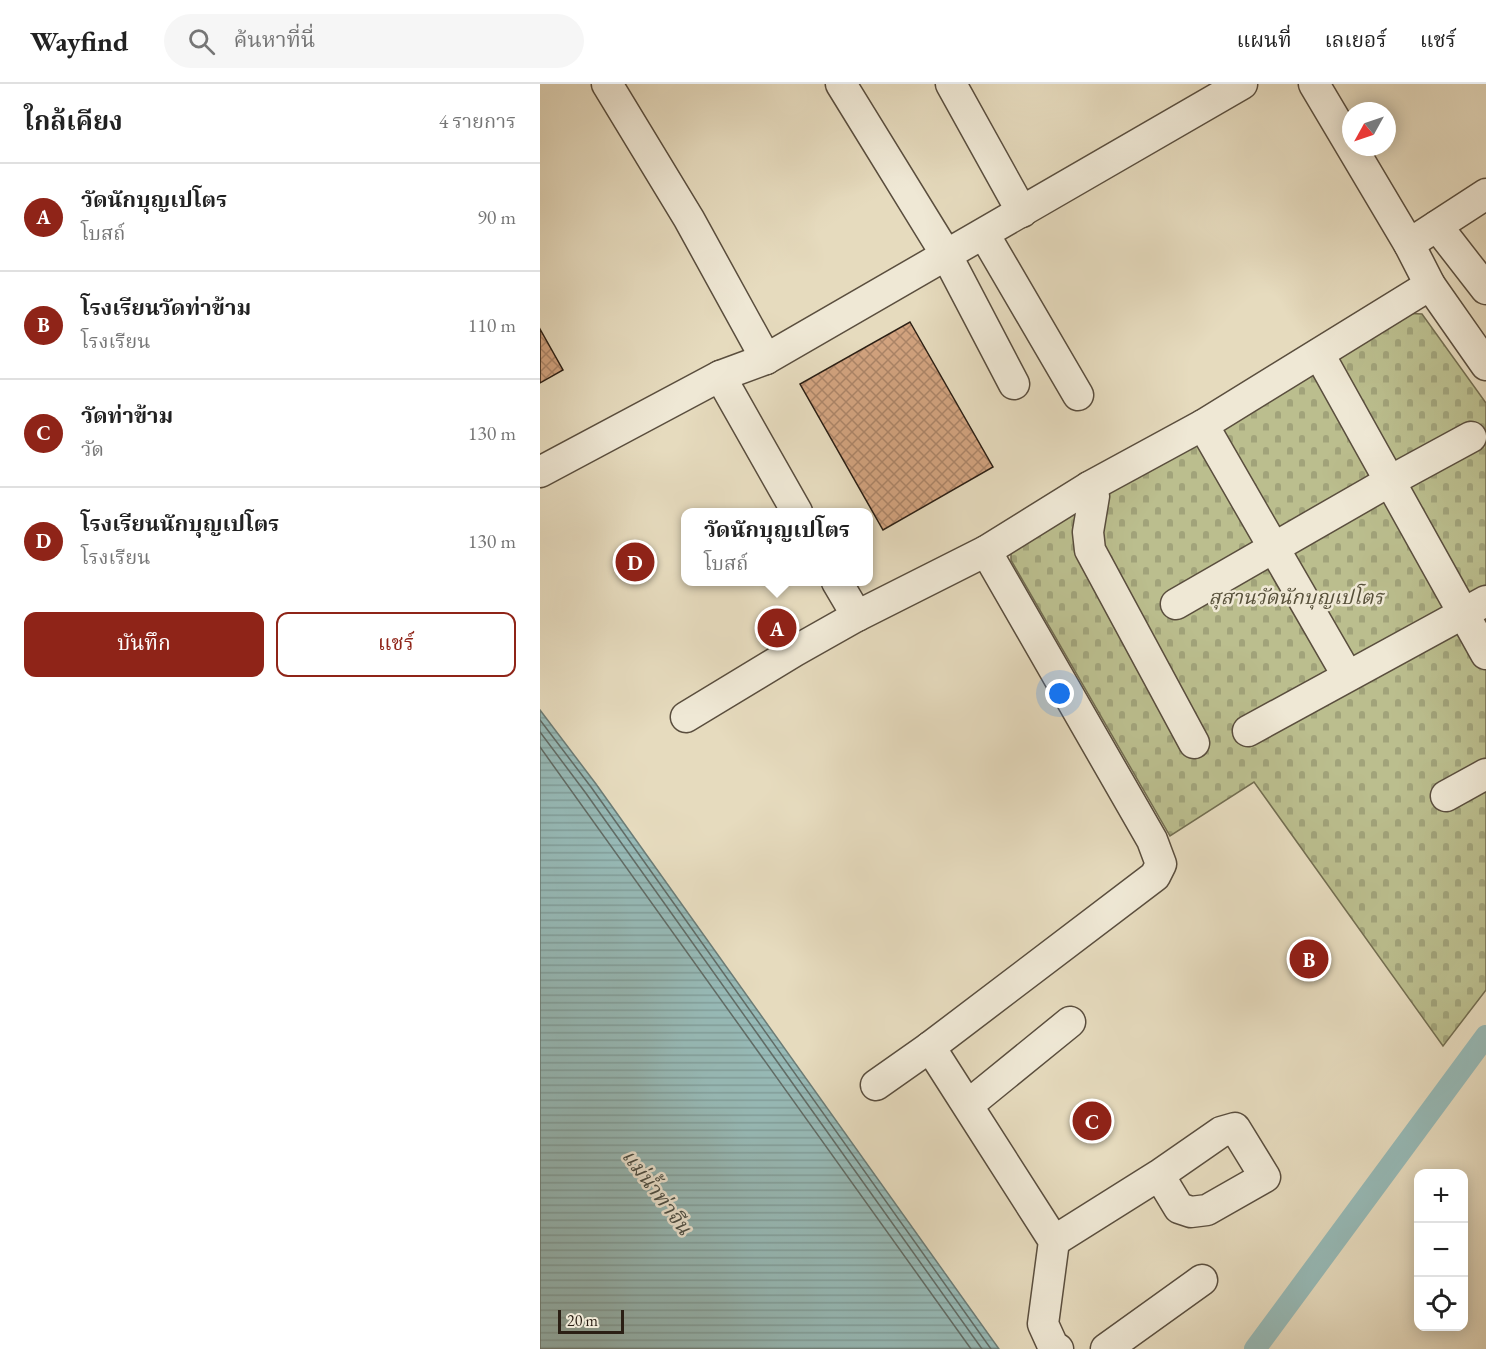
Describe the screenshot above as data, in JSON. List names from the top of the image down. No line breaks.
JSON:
{"water":["แม่น้ำท่าจีน"],"parks":["สุสานวัดนักบุญเปโตร"],"scale_bar":"20 m","north":"bottom left","page":{"header":"Wayfind","search":"ค้นหาที่นี่","nav":["แผนที่","เลเยอร์","แชร์"],"heading":["ใกล้เคียง","4 รายการ"],"list":[{"mark":"A","name":"วัดนักบุญเปโตร","note":"โบสถ์","value":"90 m"},{"mark":"B","name":"โรงเรียนวัดท่าข้าม","note":"โรงเรียน","value":"110 m"},{"mark":"C","name":"วัดท่าข้าม","note":"วัด","value":"130 m"},{"mark":"D","name":"โรงเรียนนักบุญเปโตร","note":"โรงเรียน","value":"130 m"}],"popup":["วัดนักบุญเปโตร","โบสถ์"],"pins":["D","A","B","C"],"buttons":["บันทึก","แชร์"],"map_buttons":["+","−"],"scale":"20 m"}}
